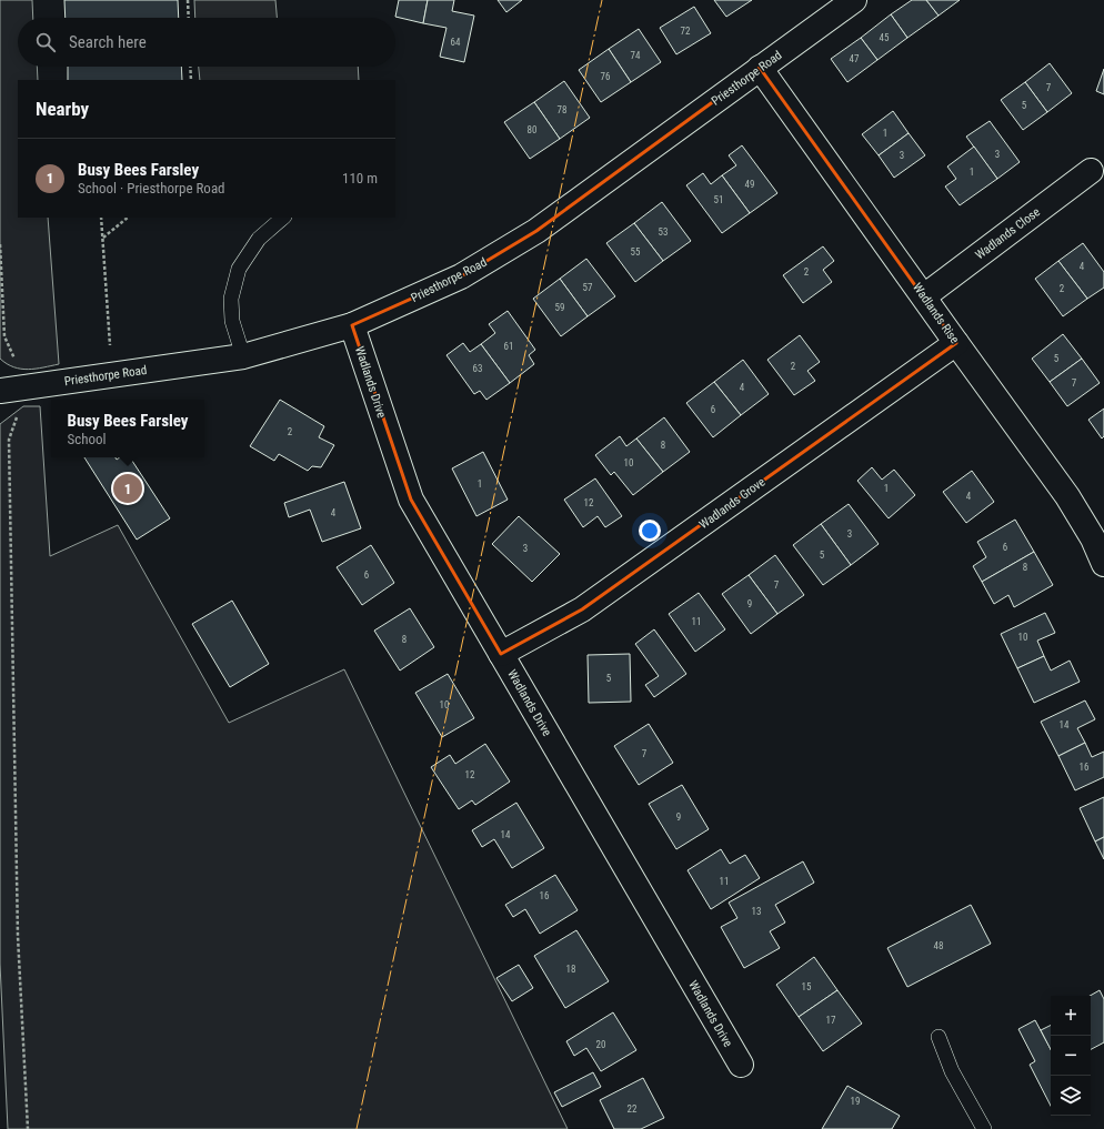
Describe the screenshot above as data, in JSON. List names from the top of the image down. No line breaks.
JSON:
{"streets":{"street":["Priesthorpe Road","Wadlands Close","Wadlands Rise","Wadlands Drive","Wadlands Grove"]},"crossings":[["Priesthorpe Road","Wadlands Rise"],["Priesthorpe Road","Wadlands Drive"],["Wadlands Close","Wadlands Rise"],["Wadlands Rise","Wadlands Grove"],["Wadlands Drive","Wadlands Grove"]],"house_numbers":["72","45","64","74","47","76","7","5","78","80","1","3","3","1","49","51","53","55","4","2","57","2","59","61","5","2","63","7","4","6","2","8","10","1","1","4","12","4","3","6","3","5","8","6","7","9","11","10","8","5","10","14","7","16","12","9","14","11","16","13","48","18","15","17","20","19","22"],"page":{"search":"Search here","heading":"Nearby","list":[{"mark":"1","name":"Busy Bees Farsley","note":"School · Priesthorpe Road","value":"110 m"}],"popup":["Busy Bees Farsley","School"],"pins":"1","map_buttons":["+","−"]}}
